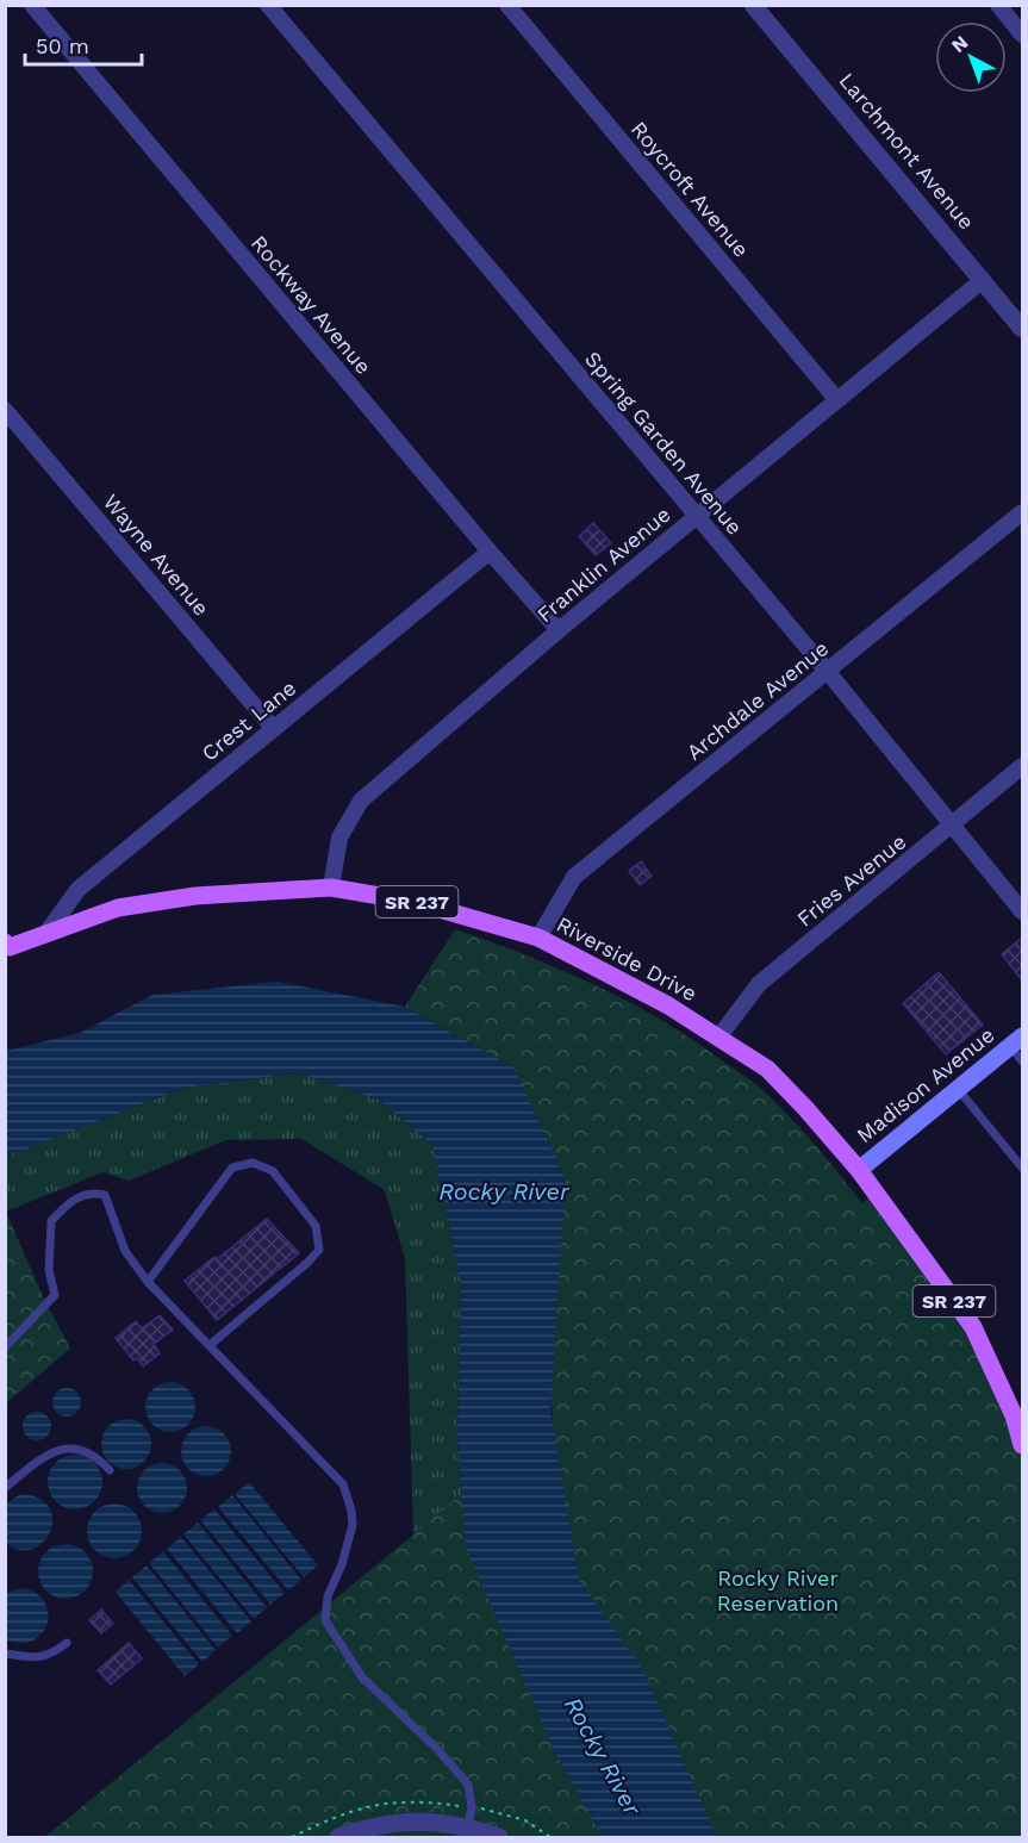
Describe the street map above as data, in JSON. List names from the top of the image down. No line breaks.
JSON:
{"streets":{"main road":["SR 237","Riverside Drive","Madison Avenue"],"street":["Larchmont Avenue","Roycroft Avenue","Rockway Avenue","Spring Garden Avenue","Wayne Avenue","Franklin Avenue","Archdale Avenue","Crest Lane","Fries Avenue"]},"crossings":[["Larchmont Avenue","Franklin Avenue"],["Roycroft Avenue","Franklin Avenue"],["Rockway Avenue","Franklin Avenue"],["Rockway Avenue","Crest Lane"],["Spring Garden Avenue","Franklin Avenue"],["Spring Garden Avenue","Archdale Avenue"],["Spring Garden Avenue","Fries Avenue"],["Wayne Avenue","Crest Lane"],["Franklin Avenue","Riverside Drive"],["Archdale Avenue","Riverside Drive"],["Crest Lane","Riverside Drive"],["Fries Avenue","Riverside Drive"],["Riverside Drive","Madison Avenue"]],"water":["Rocky River"],"parks":["Rocky River Reservation"],"scale_bar":"50 m","north":"top left"}
